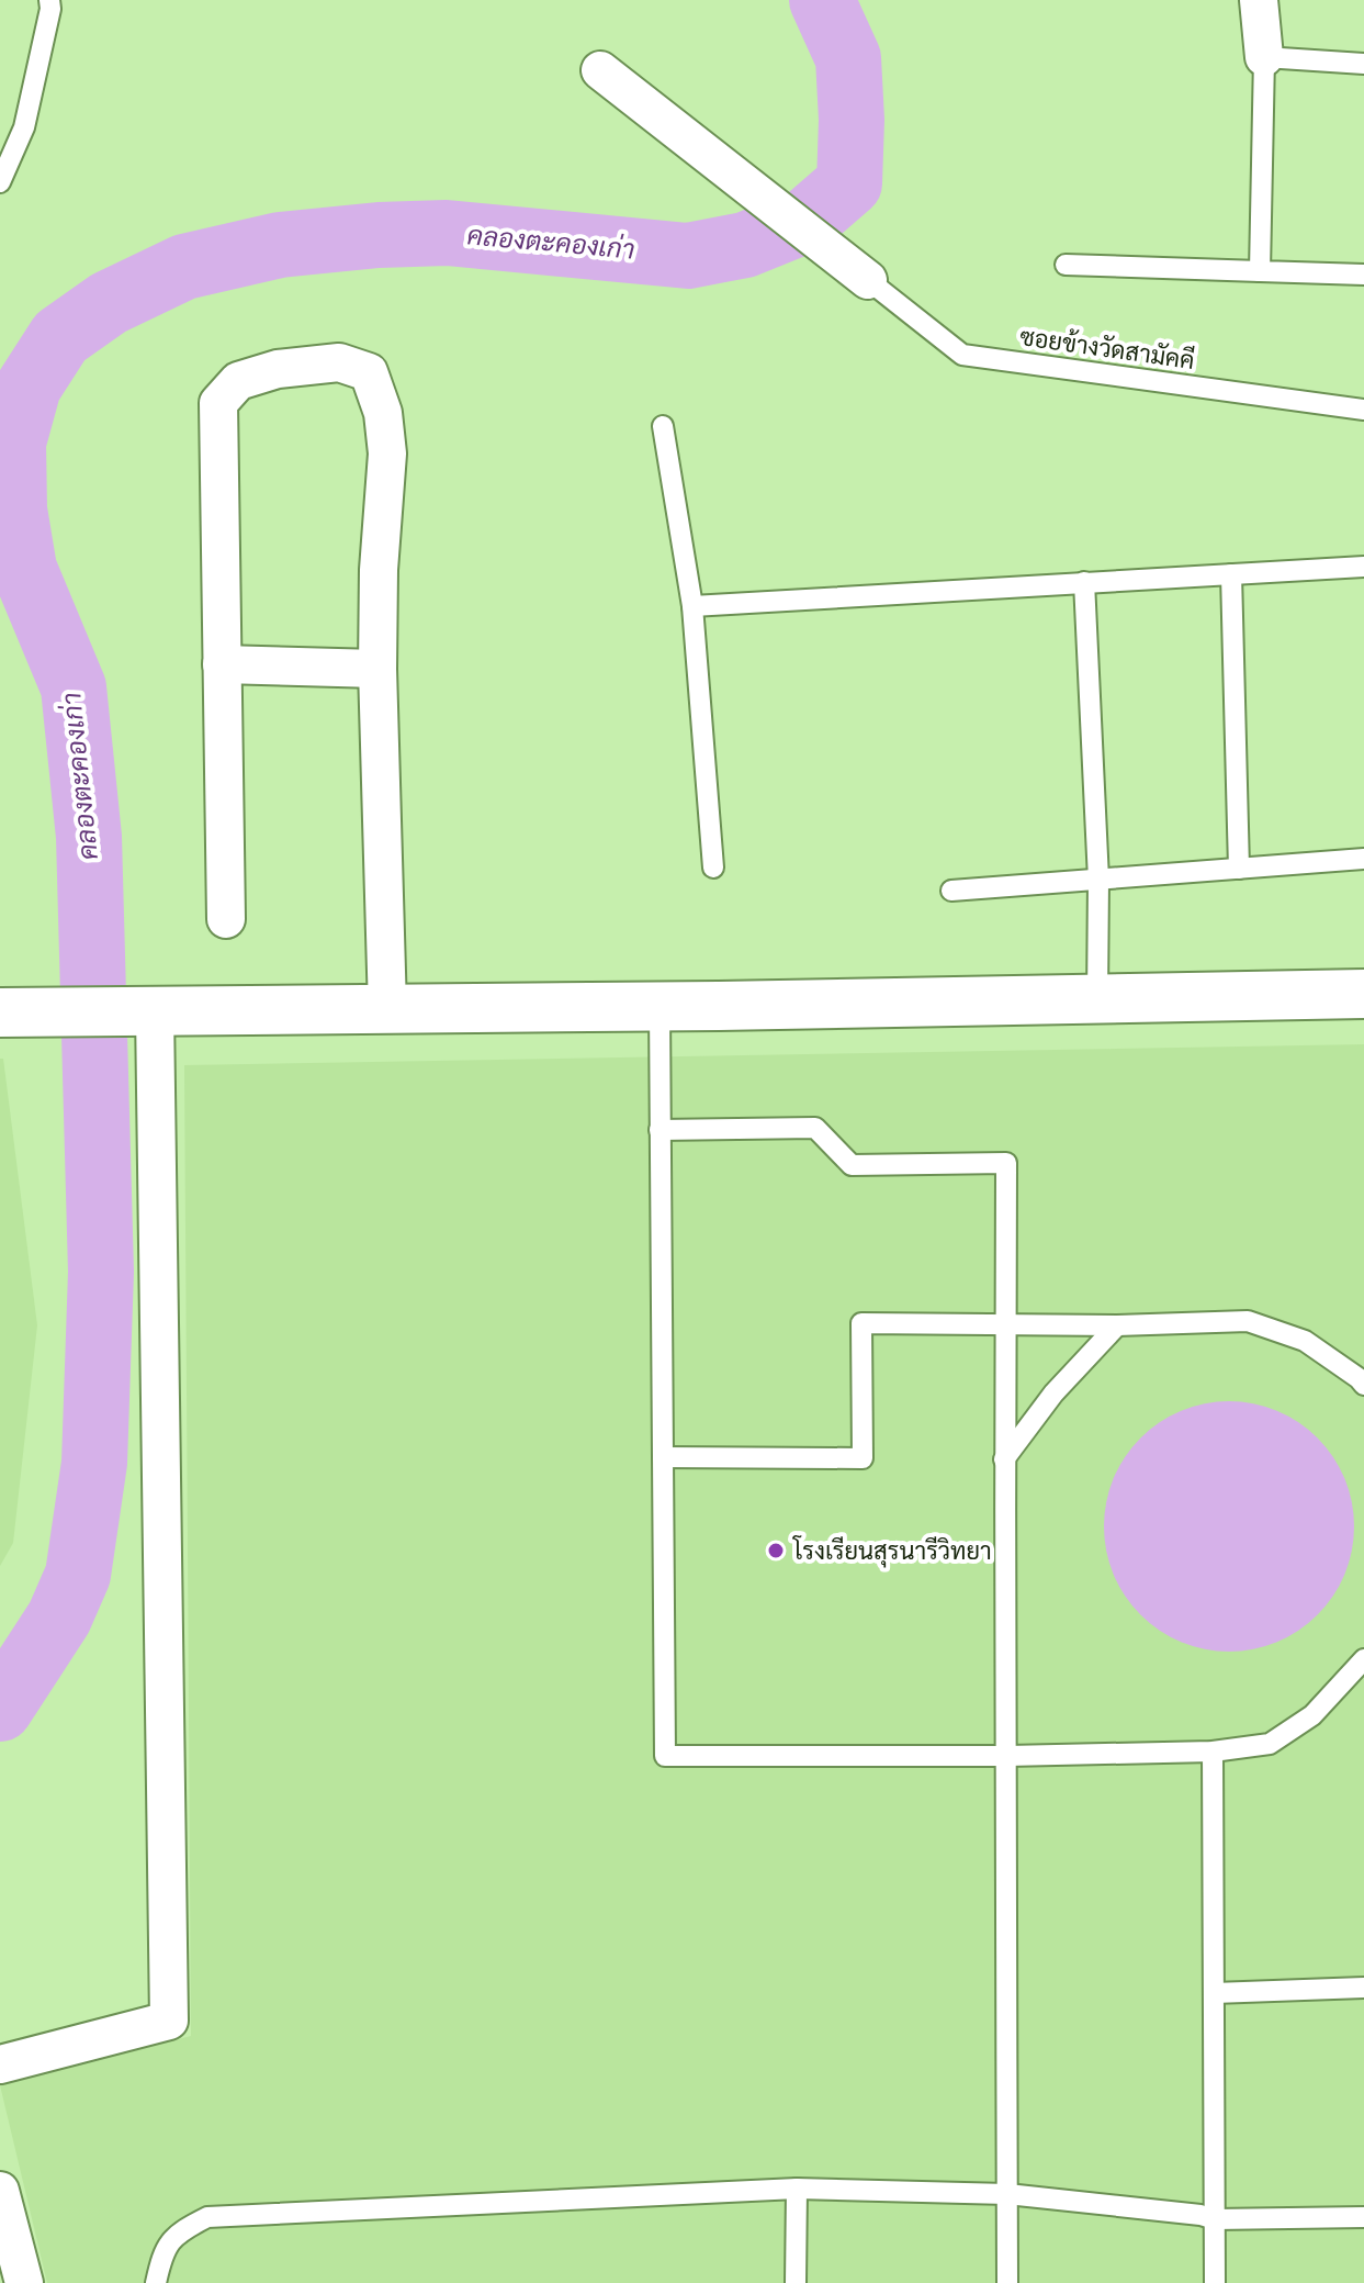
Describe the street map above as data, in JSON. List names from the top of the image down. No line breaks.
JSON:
{"streets":{"lane":["ซอยข้างวัดสามัคคี"]},"water":["คลองตะคองเก่า"],"places":["โรงเรียนสุรนารีวิทยา"]}
